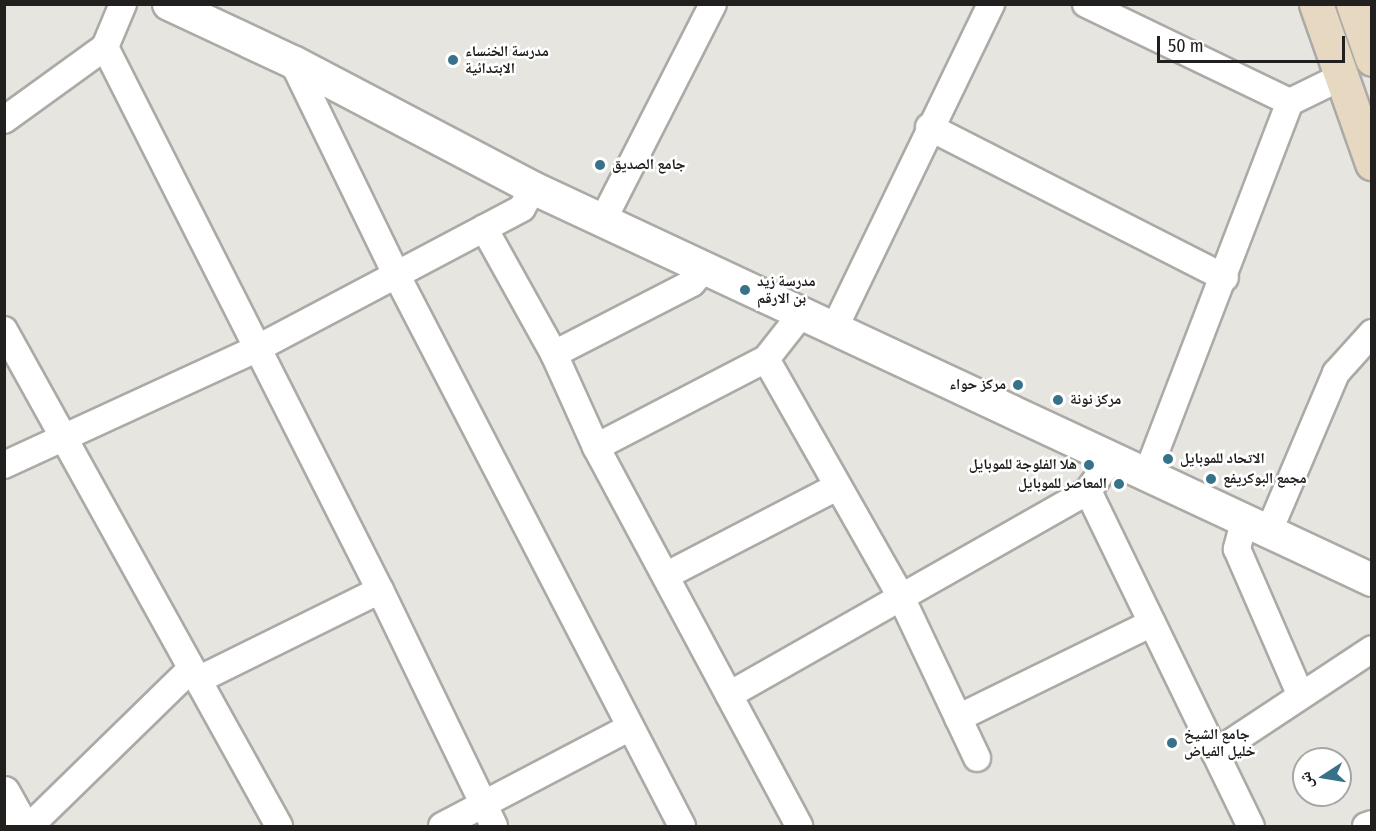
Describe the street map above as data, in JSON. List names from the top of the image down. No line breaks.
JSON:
{"places":["مدرسة الخنساء الابتدائية","جامع الصديق","مدرسة زيد بن الارقم","مركز حواء","مركز نونة","الاتحاد للموبايل","هلا الفلوجة للموبايل","مجمع البوكريفع","المعاصر للموبايل","جامع الشيخ خليل الفياض"],"scale_bar":"50 m","north":"left"}
